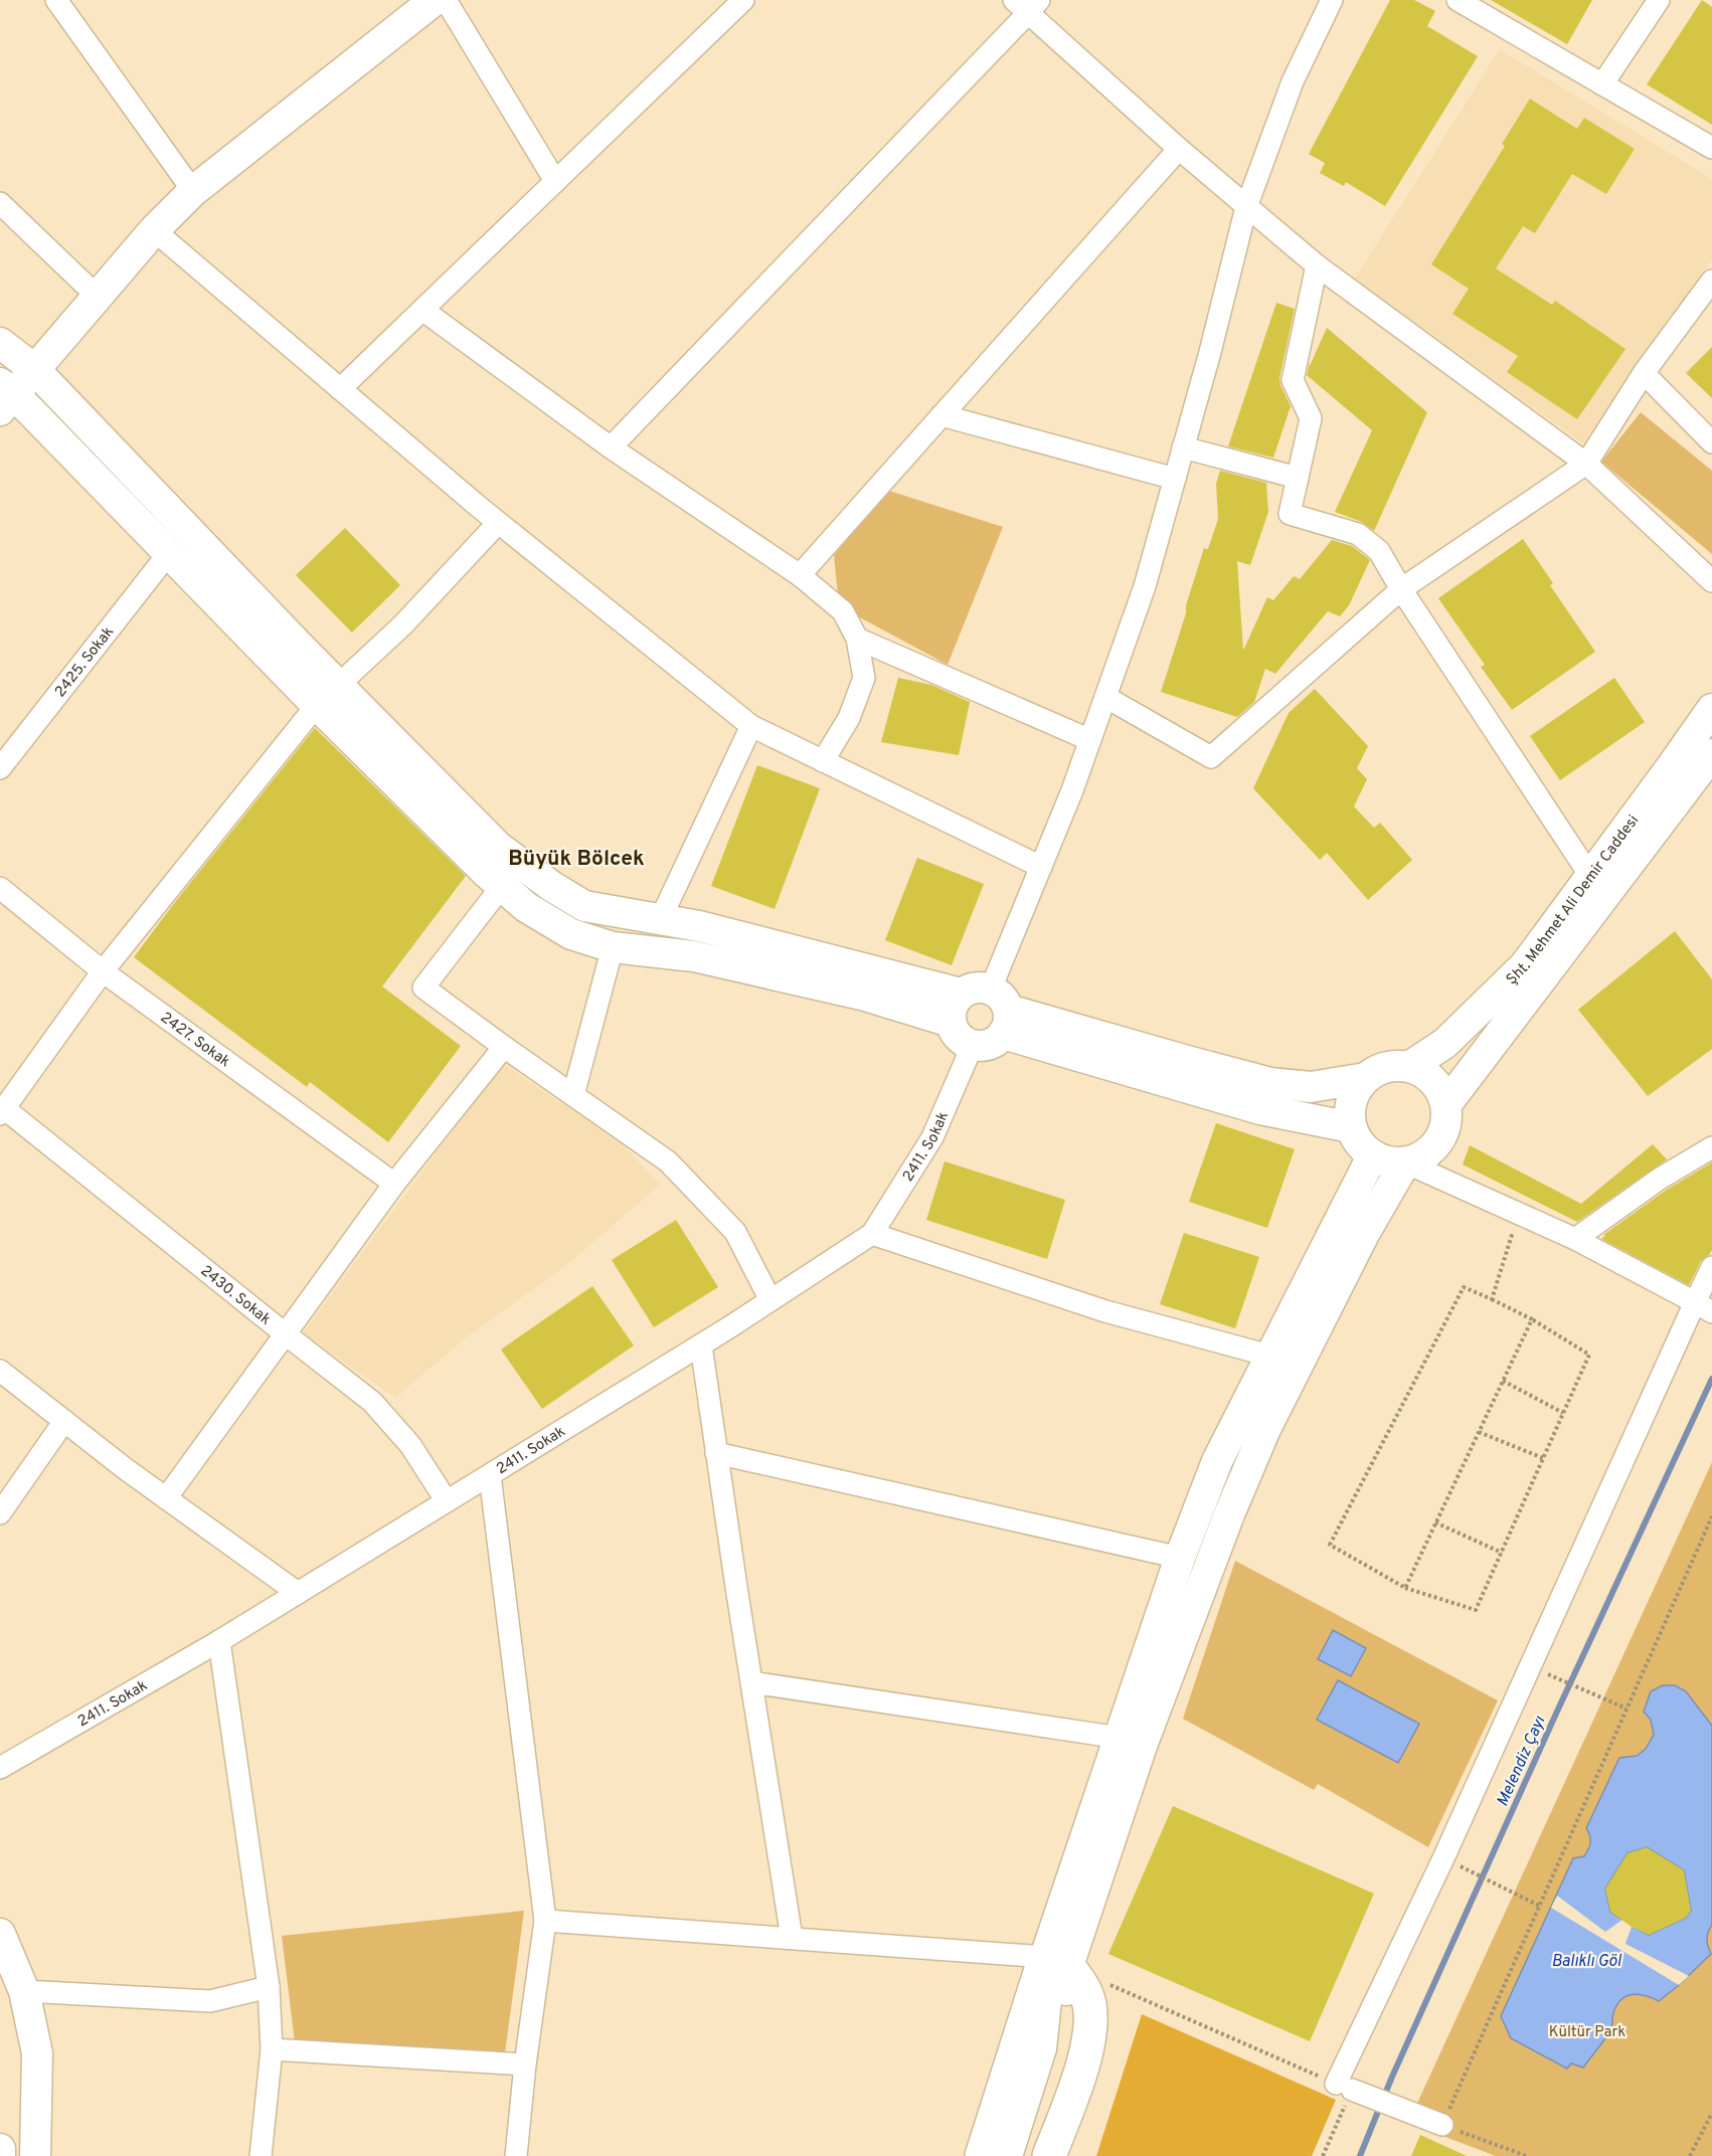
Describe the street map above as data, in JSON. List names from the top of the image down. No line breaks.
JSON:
{"streets":{"main road":["Şht. Mehmet Ali Demir Caddesi"],"street":["2425. Sokak","2427. Sokak","2411. Sokak","2430. Sokak"]},"crossings":[["2411. Sokak","2430. Sokak"]],"districts":["Büyük Bölcek"],"water":["Melendiz Çayı","Balıklı Göl"],"parks":["Kültür Park"]}
